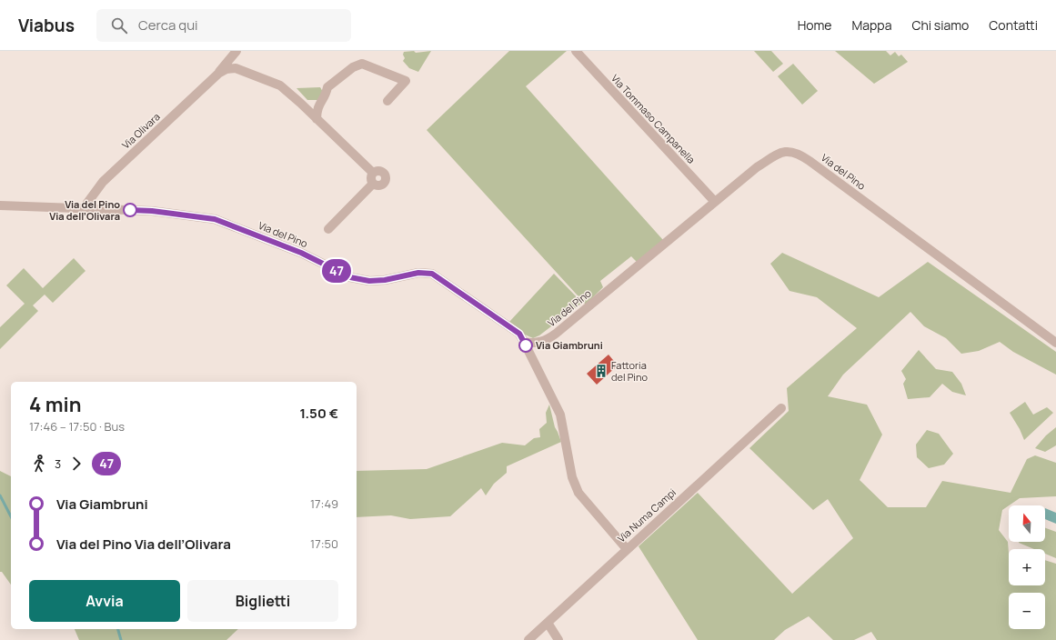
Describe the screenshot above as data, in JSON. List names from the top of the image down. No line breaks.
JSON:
{"streets":{"street":["Via Tommaso Campanella","Via Olivara","Via del Pino","Via Numa Campi"]},"crossings":[["Via Tommaso Campanella","Via del Pino"],["Via Olivara","Via del Pino"]],"places":{"other":["Via del Pino Via dell’Olivara","Via Giambruni"],"building":["Fattoria del Pino"]},"lines":["bus line 47"],"north":"top","page":{"header":"Viabus","search":"Cerca qui","nav":["Home","Mappa","Chi siamo","Contatti"],"on_map":"47","heading":["4 min","17:46 – 17:50 · Bus","1.50 €"],"legs":["3","47"],"list":[{"name":"Via Giambruni","value":"17:49"},{"name":"Via del Pino Via dell’Olivara","value":"17:50"}],"map_buttons":["+","−"],"buttons":["Avvia","Biglietti"]}}
